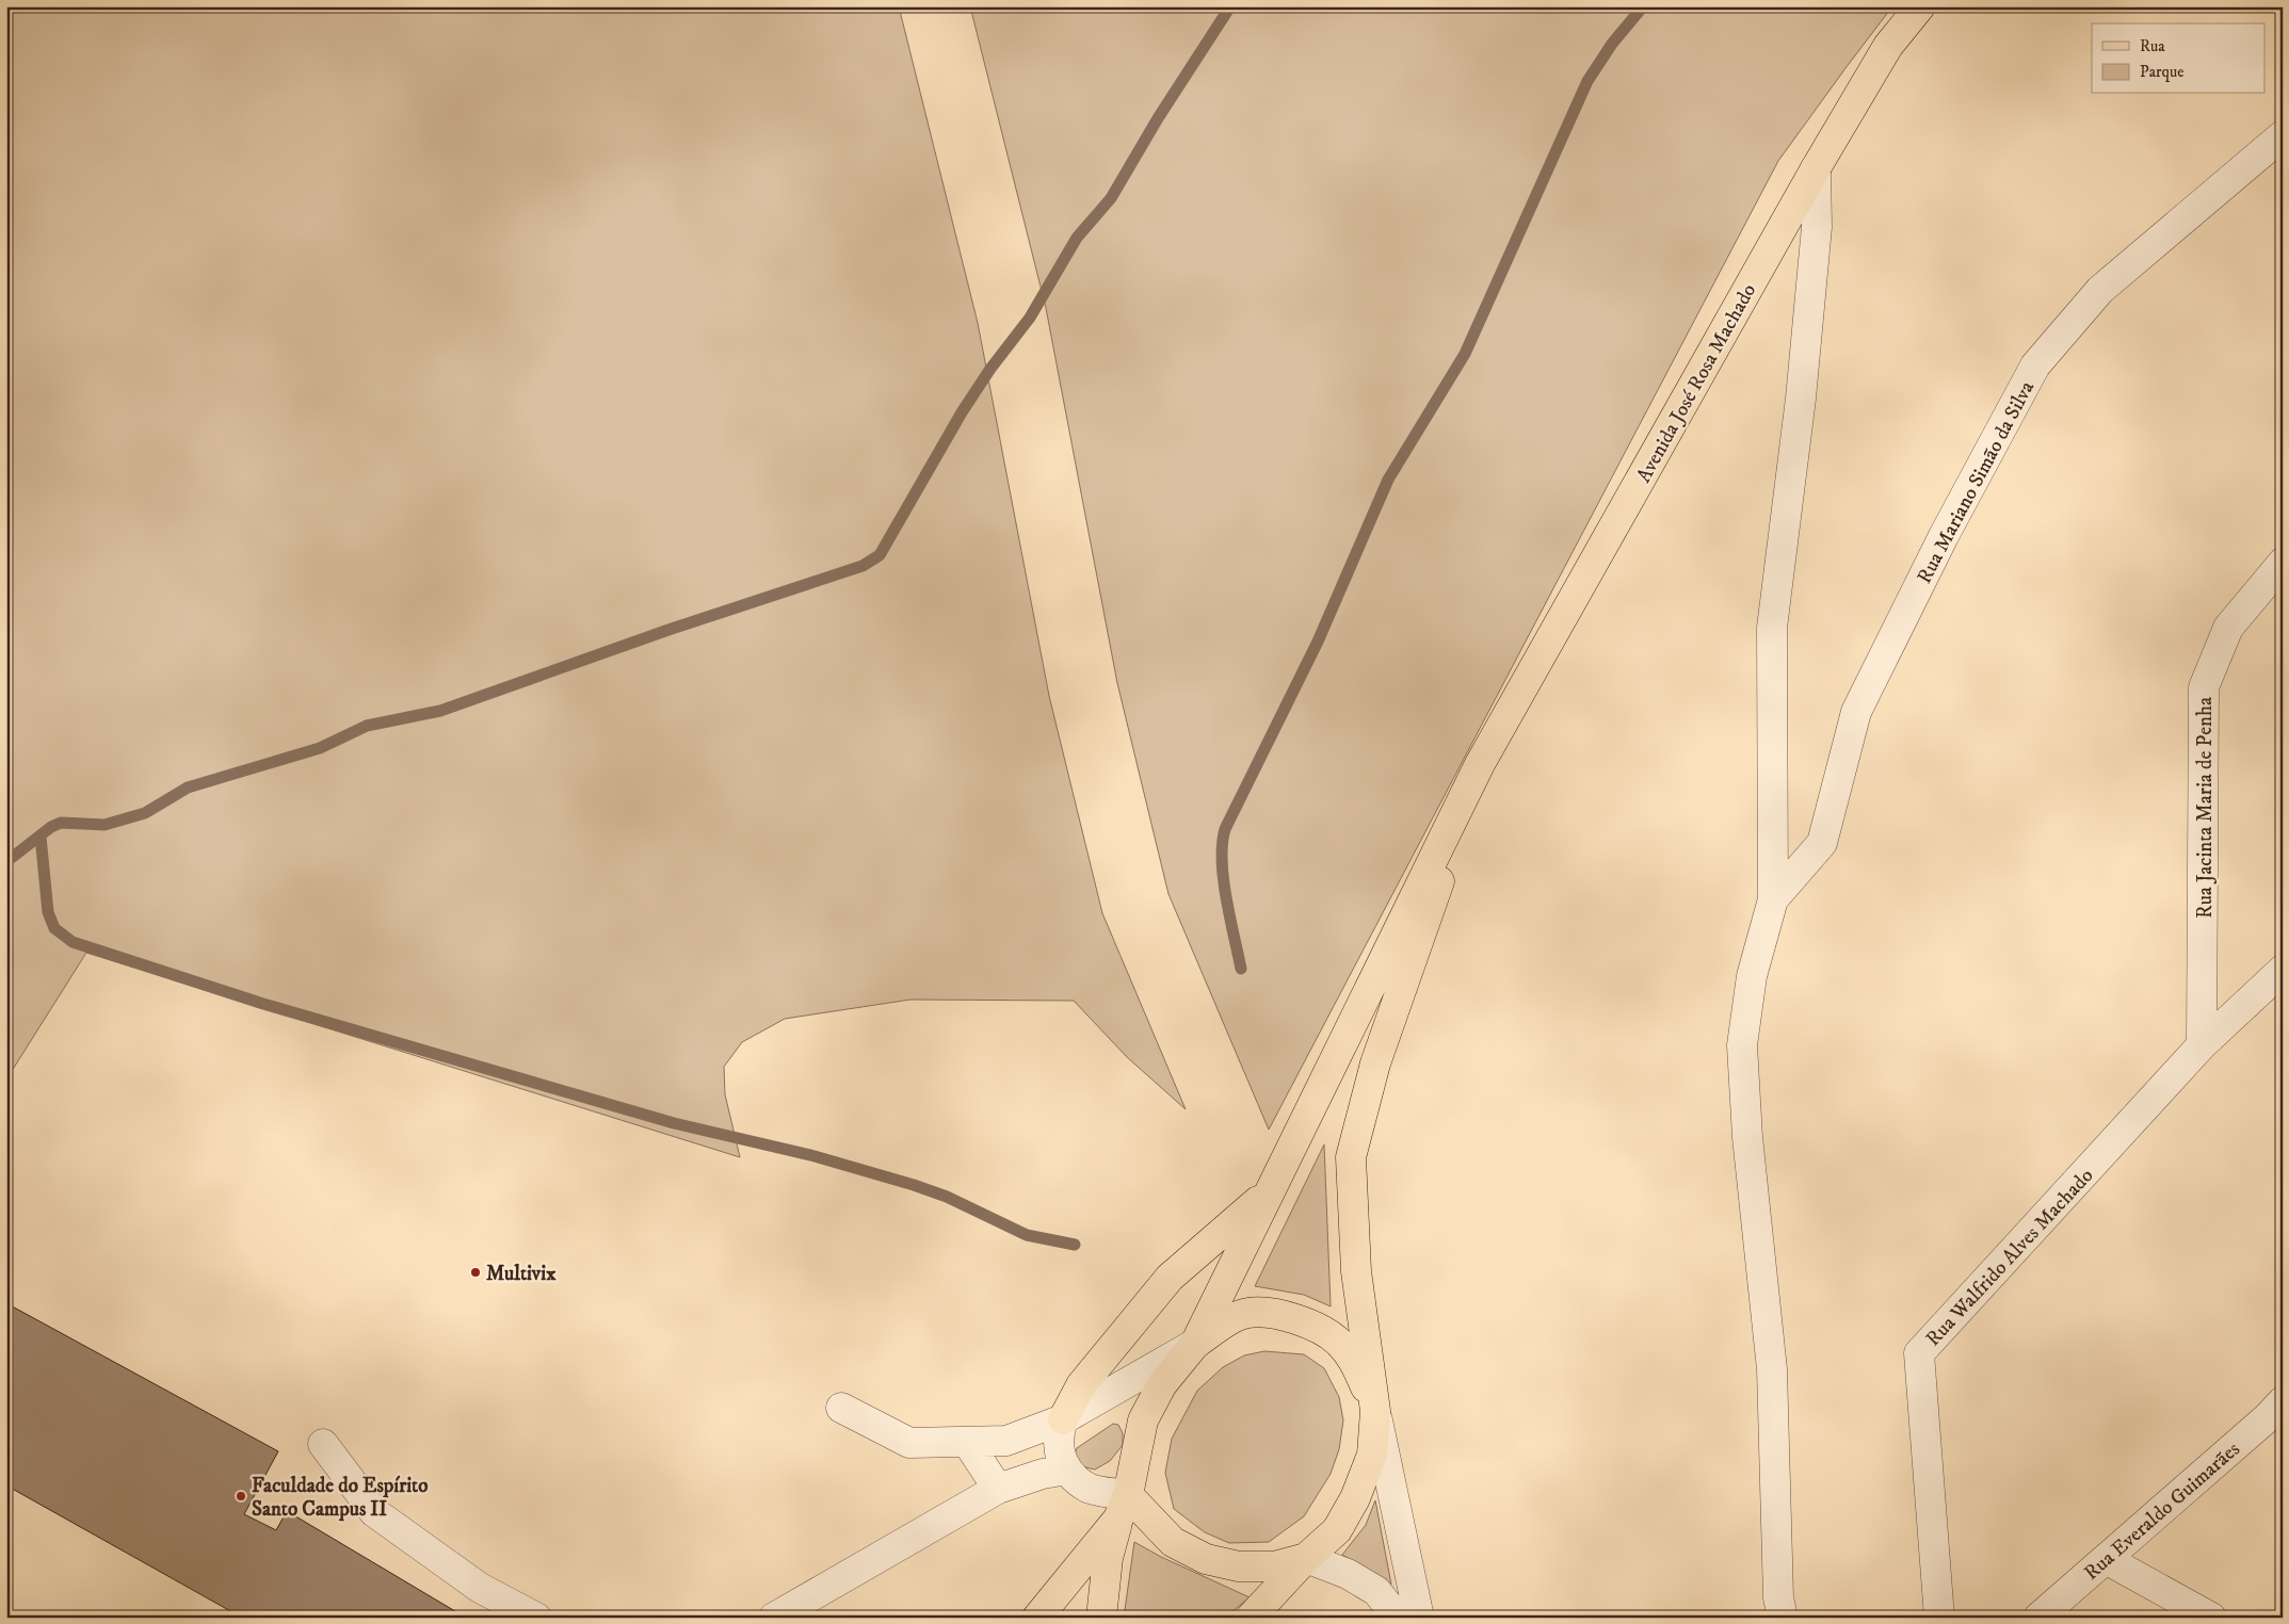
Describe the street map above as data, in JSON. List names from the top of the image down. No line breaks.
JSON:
{"streets":{"main road":["Avenida José Rosa Machado"],"street":["Rua Mariano Simão da Silva","Rua Jacinta Maria de Penha","Rua Walfrido Alves Machado","Rua Everaldo Guimarães"]},"crossings":[["Rua Jacinta Maria de Penha","Rua Walfrido Alves Machado"]],"places":["Multivix","Faculdade do Espírito Santo Campus II"],"legend":["Rua","Parque"]}
